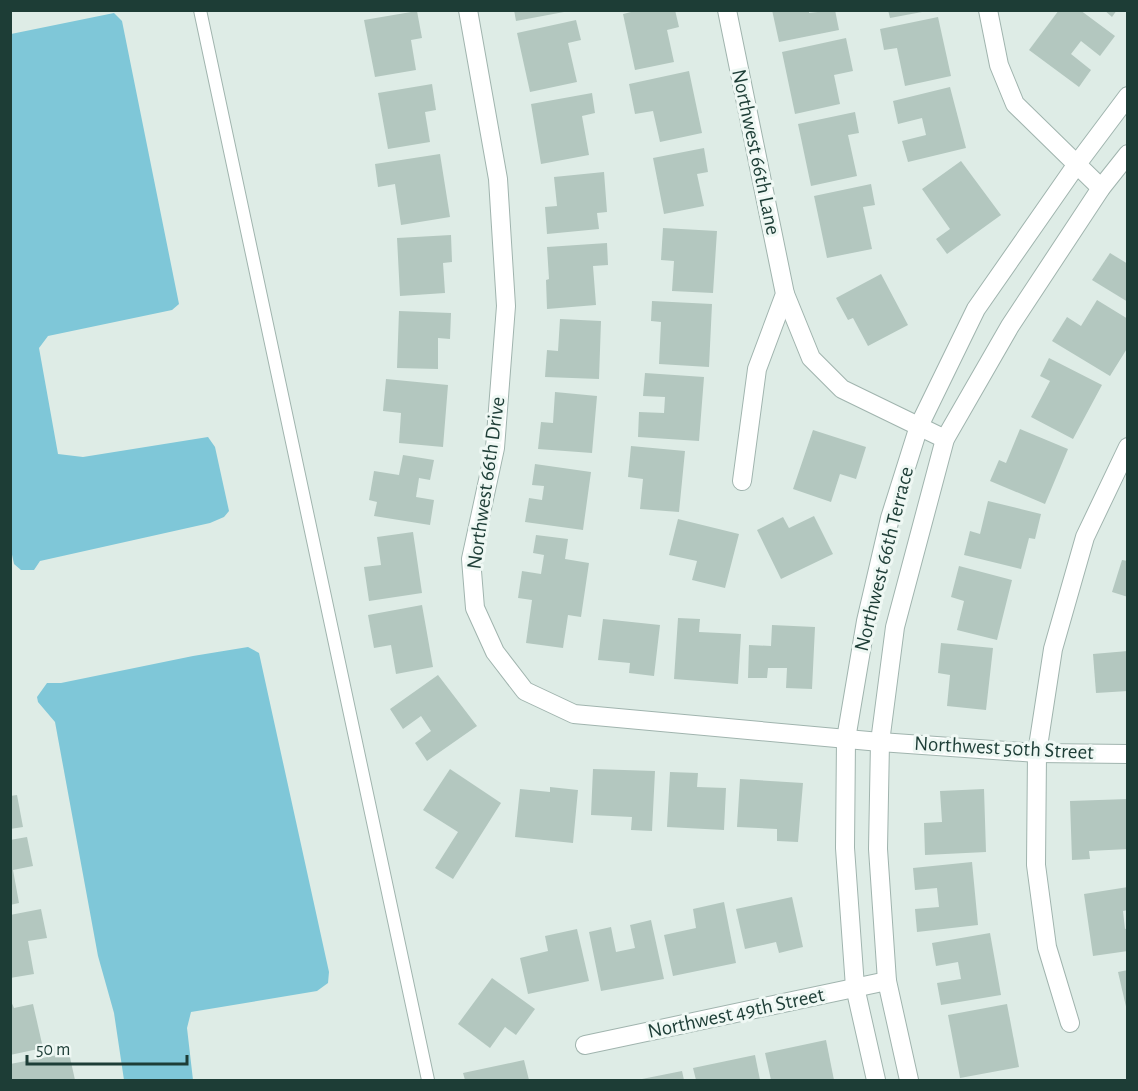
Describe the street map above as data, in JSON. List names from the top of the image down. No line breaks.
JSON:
{"streets":{"street":["Northwest 66th Lane","Northwest 66th Drive","Northwest 66th Terrace","Northwest 50th Street","Northwest 49th Street"]},"crossings":[["Northwest 66th Lane","Northwest 66th Terrace"],["Northwest 66th Drive","Northwest 66th Terrace"],["Northwest 66th Drive","Northwest 50th Street"],["Northwest 66th Terrace","Northwest 50th Street"],["Northwest 66th Terrace","Northwest 49th Street"]],"scale_bar":"50 m"}
